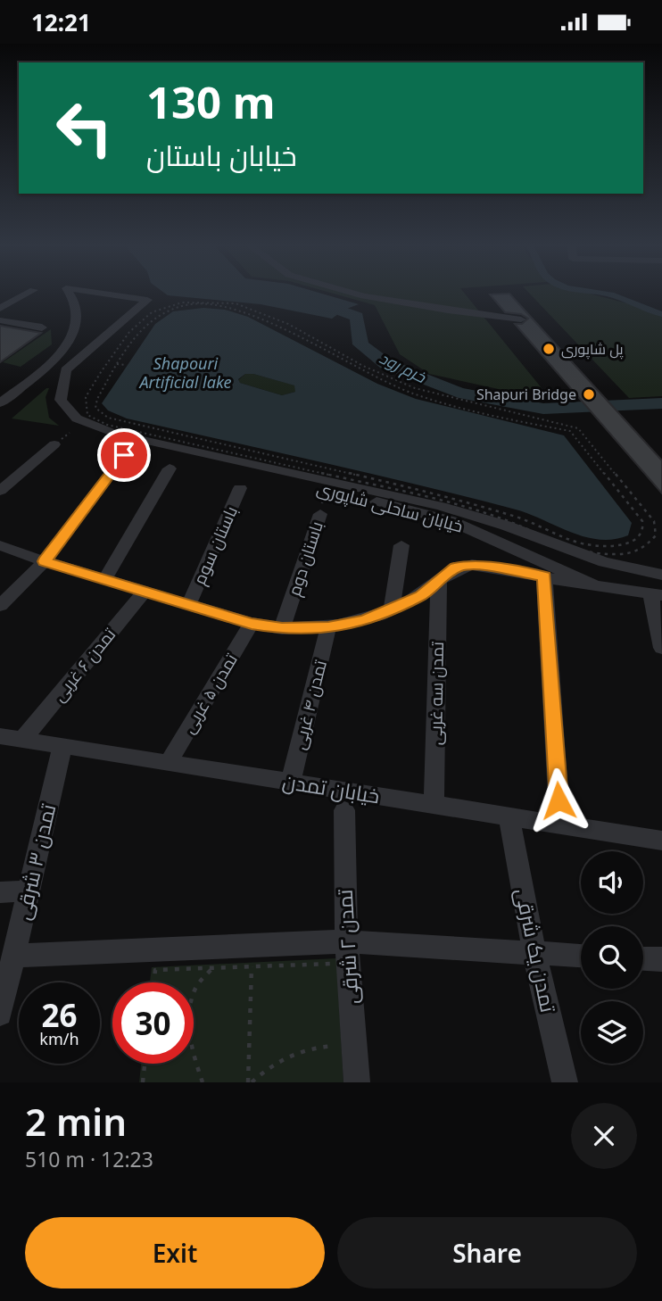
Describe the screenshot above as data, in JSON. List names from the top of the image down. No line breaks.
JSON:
{"streets":{"street":["خیابان ساحلی شاپوری","باستان سوم","باستان دوم","تمدن ۶ غربی","تمدن ۵ غربی","تمدن سه غربی","تمدن ۴ غربی","خیابان تمدن","تمدن ۳ شرقی","تمدن ۲ شرقی","تمدن یک شرقی"]},"crossings":[["خیابان ساحلی شاپوری","باستان دوم"],["تمدن ۶ غربی","خیابان تمدن"],["تمدن ۵ غربی","خیابان تمدن"],["تمدن سه غربی","خیابان تمدن"],["تمدن ۴ غربی","خیابان تمدن"],["خیابان تمدن","تمدن ۳ شرقی"],["خیابان تمدن","تمدن یک شرقی"]],"water":["Shapouri Artificial lake","خرم رود"],"places":["پل شاپوری","Shapuri Bridge"],"page":{"status":"12:21","turn":["130 m","خیابان باستان"],"speed":"26 km/h","limit":"30","heading":["2 min","510 m · 12:23"],"buttons":["Exit","Share"]}}
